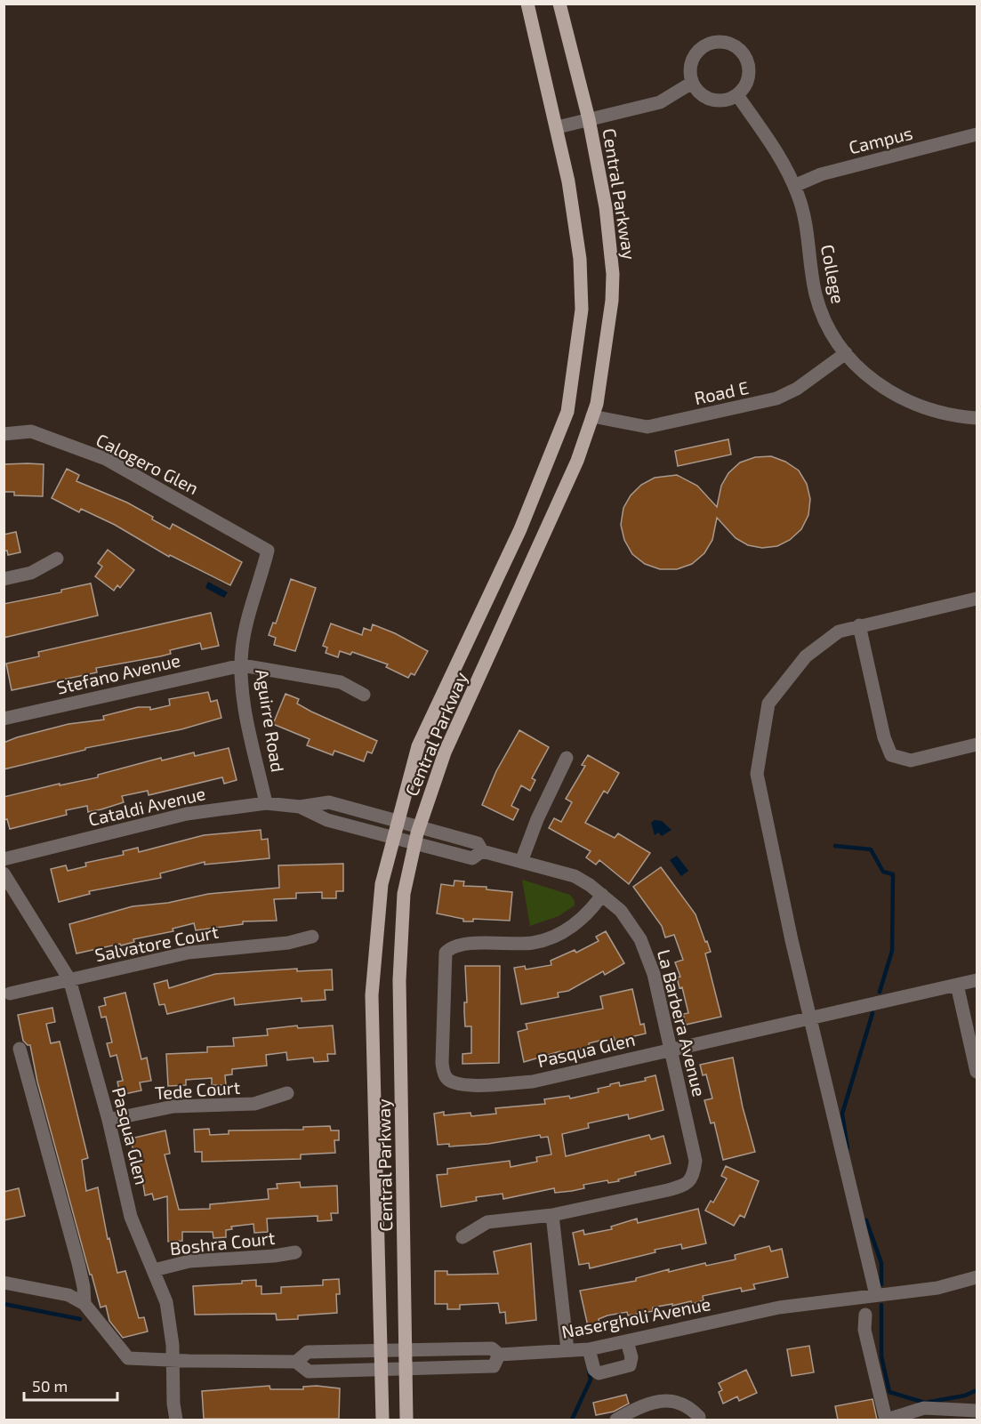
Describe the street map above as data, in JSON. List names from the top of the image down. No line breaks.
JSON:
{"streets":{"main road":["Central Parkway"],"street":["Campus","College","Road E","Calogero Glen","Stefano Avenue","Aguirre Road","Cataldi Avenue","Salvatore Court","La Barbera Avenue","Pasqua Glen","Tede Court","Boshra Court","Nasergholi Avenue"]},"crossings":[["Campus","College"],["Central Parkway","College"],["Central Parkway","Road E"],["Central Parkway","Cataldi Avenue"],["Central Parkway","La Barbera Avenue"],["Central Parkway","Nasergholi Avenue"],["College","Road E"],["Calogero Glen","Aguirre Road"],["Stefano Avenue","Aguirre Road"],["Aguirre Road","Cataldi Avenue"],["Cataldi Avenue","La Barbera Avenue"],["Salvatore Court","Pasqua Glen"],["La Barbera Avenue","Pasqua Glen"],["Pasqua Glen","Tede Court"],["Pasqua Glen","Boshra Court"],["Pasqua Glen","Nasergholi Avenue"]],"scale_bar":"50 m"}
